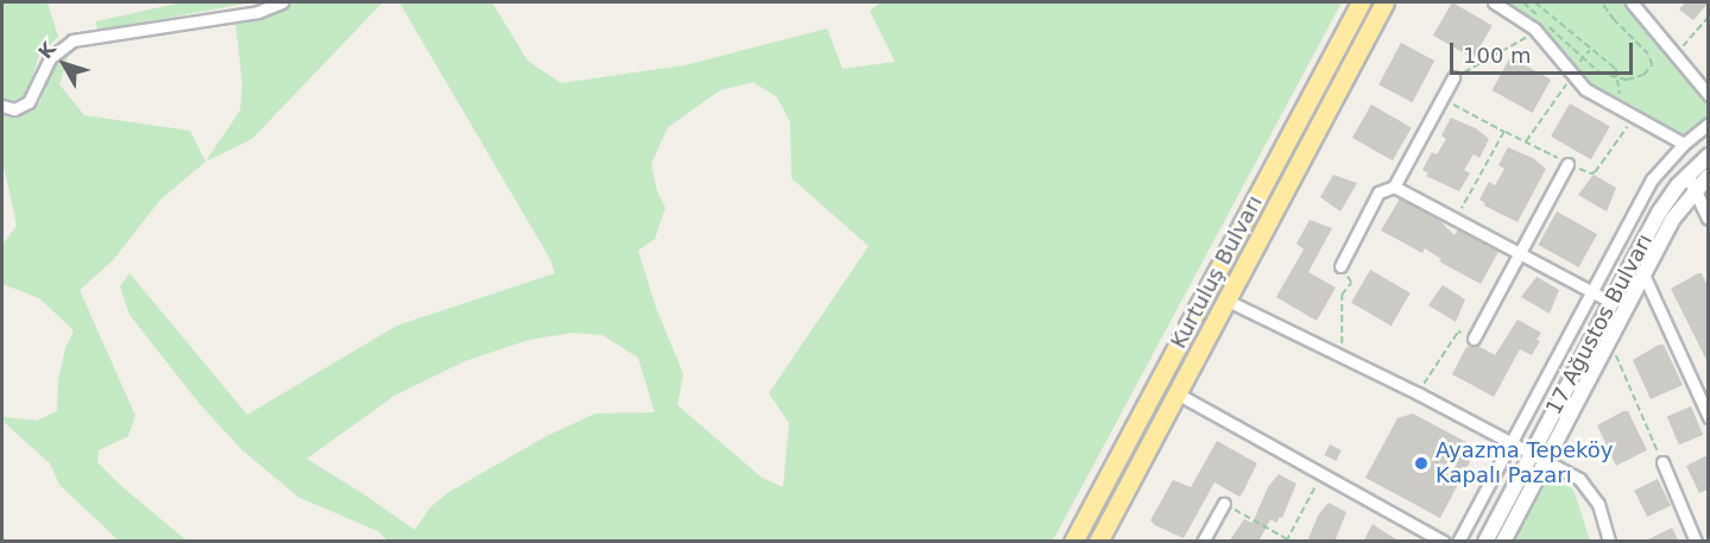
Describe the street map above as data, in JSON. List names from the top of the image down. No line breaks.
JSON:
{"streets":{"highway":["Kurtuluş Bulvarı"],"main road":["17 Ağustos Bulvarı"]},"places":["Ayazma Tepeköy Kapalı Pazarı"],"scale_bar":"100 m","north":"top left"}
